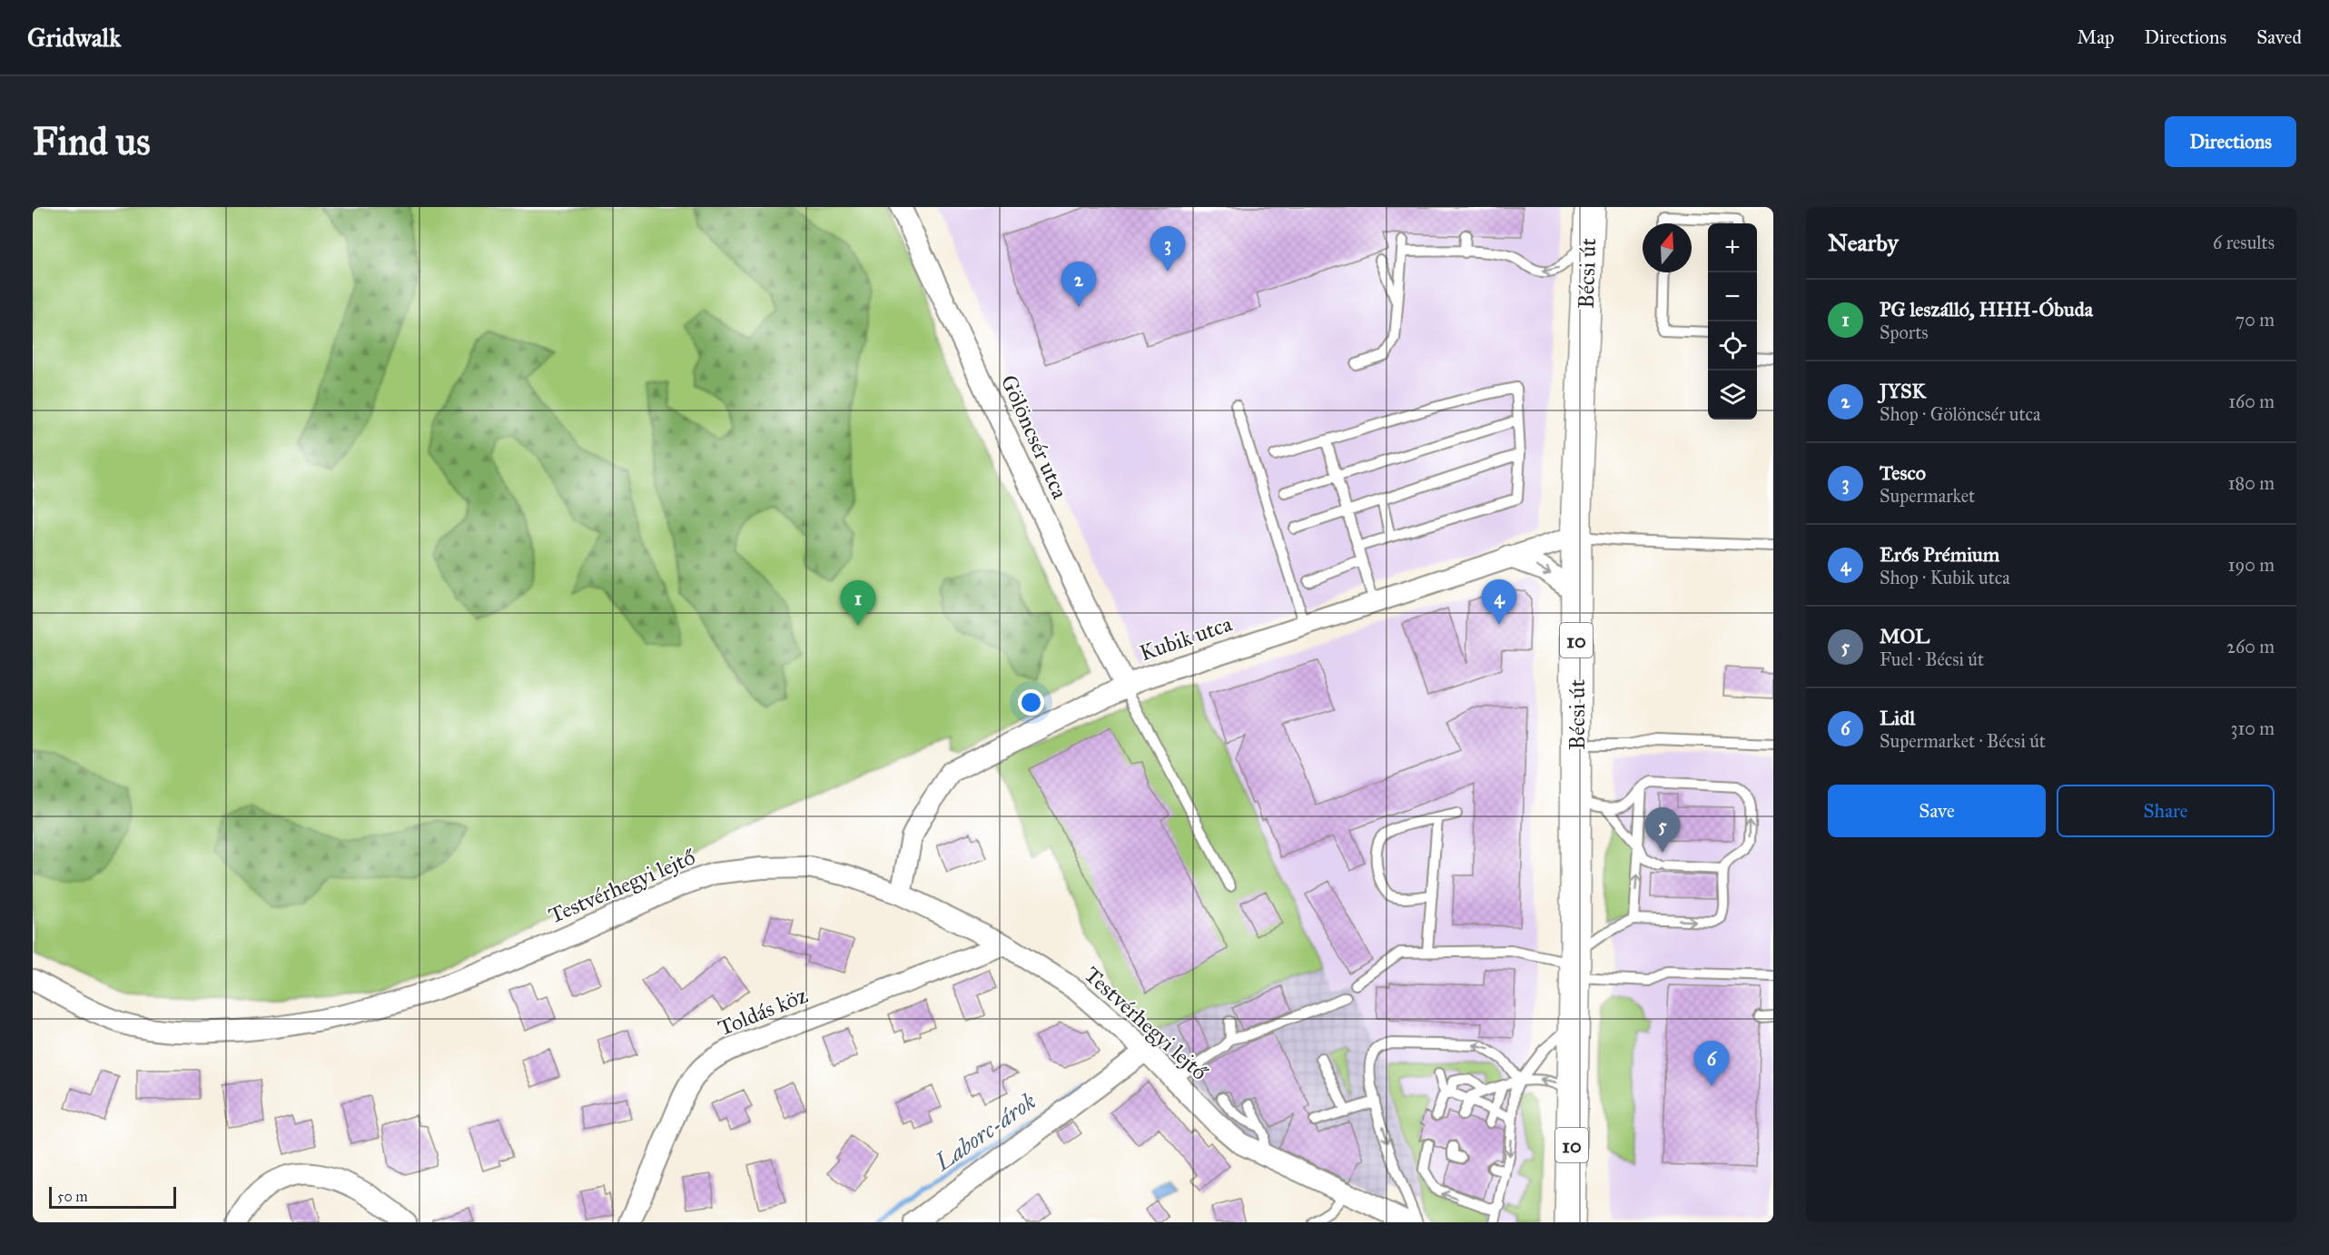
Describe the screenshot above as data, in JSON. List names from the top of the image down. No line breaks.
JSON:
{"streets":{"main road":["Bécsi út","10"],"street":["Gölöncsér utca","Kubik utca","Testvérhegyi lejtő","Toldás köz"]},"crossings":[["Bécsi út","Kubik utca"],["Gölöncsér utca","Kubik utca"],["Kubik utca","Testvérhegyi lejtő"],["Testvérhegyi lejtő","Toldás köz"]],"water":["Laborc-árok"],"scale_bar":"50 m","north":"top","page":{"header":"Gridwalk","nav":["Map","Directions","Saved"],"buttons":["Directions",["Save","Share"]],"title":"Find us","heading":["Nearby","6 results"],"map_buttons":["+","−"],"pins":["3","2","4","1","5","6"],"list":[{"mark":"1","name":"PG leszálló, HHH-Óbuda","note":"Sports","value":"70 m"},{"mark":"2","name":"JYSK","note":"Shop · Gölöncsér utca","value":"160 m"},{"mark":"3","name":"Tesco","note":"Supermarket","value":"180 m"},{"mark":"4","name":"Erős Prémium","note":"Shop · Kubik utca","value":"190 m"},{"mark":"5","name":"MOL","note":"Fuel · Bécsi út","value":"260 m"},{"mark":"6","name":"Lidl","note":"Supermarket · Bécsi út","value":"310 m"}],"scale":"50 m"}}
